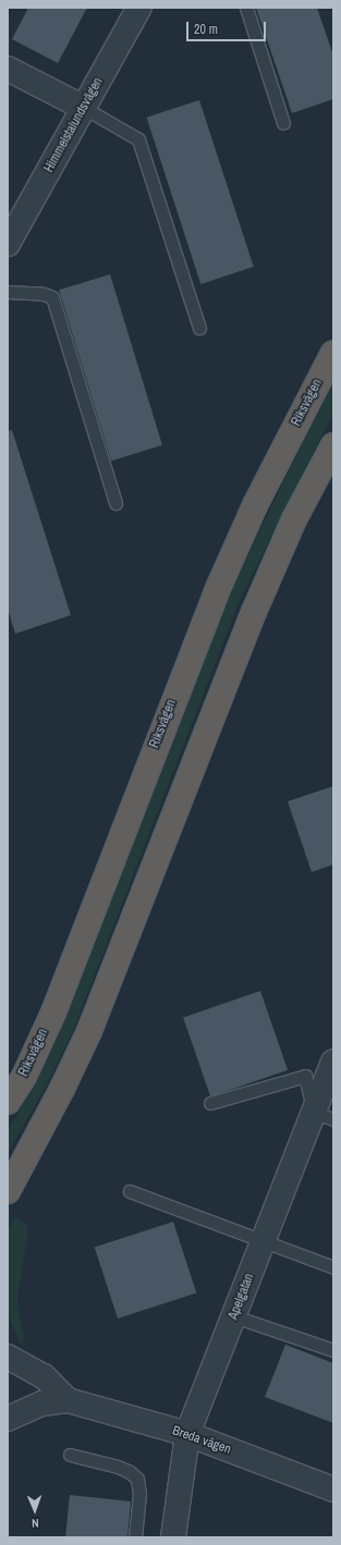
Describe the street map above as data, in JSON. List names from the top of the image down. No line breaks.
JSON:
{"streets":{"highway":["Riksvägen"],"street":["Himmelstalundsvägen","Apelgatan","Breda vägen"]},"crossings":[["Apelgatan","Breda vägen"]],"scale_bar":"20 m","north":"bottom"}
